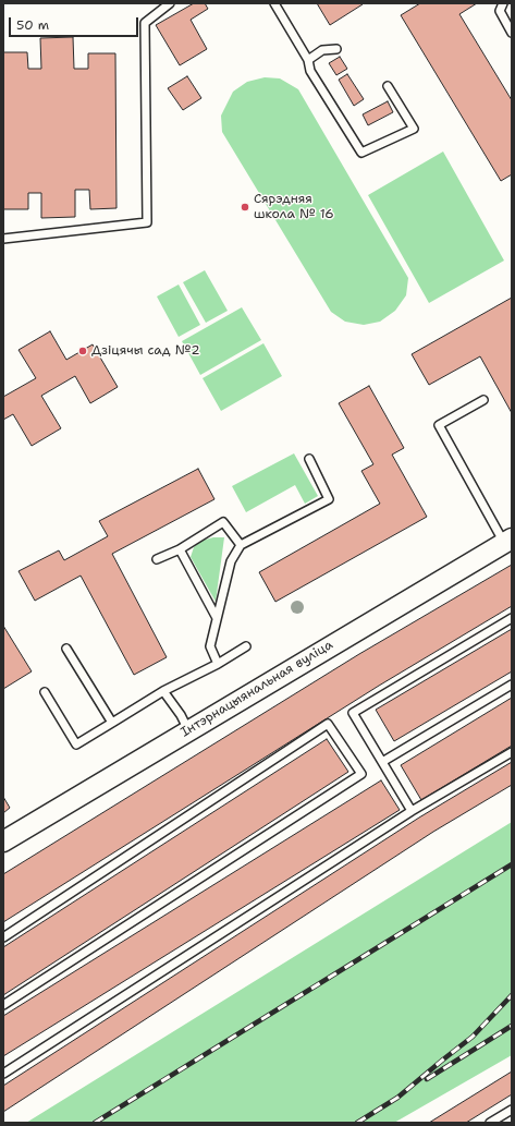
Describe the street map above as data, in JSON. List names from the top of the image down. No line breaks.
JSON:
{"streets":{"street":["Інтэрнацыянальная вуліца"]},"places":["Сярэдняя школа № 16","Дзіцячы сад №2"],"scale_bar":"50 m"}
